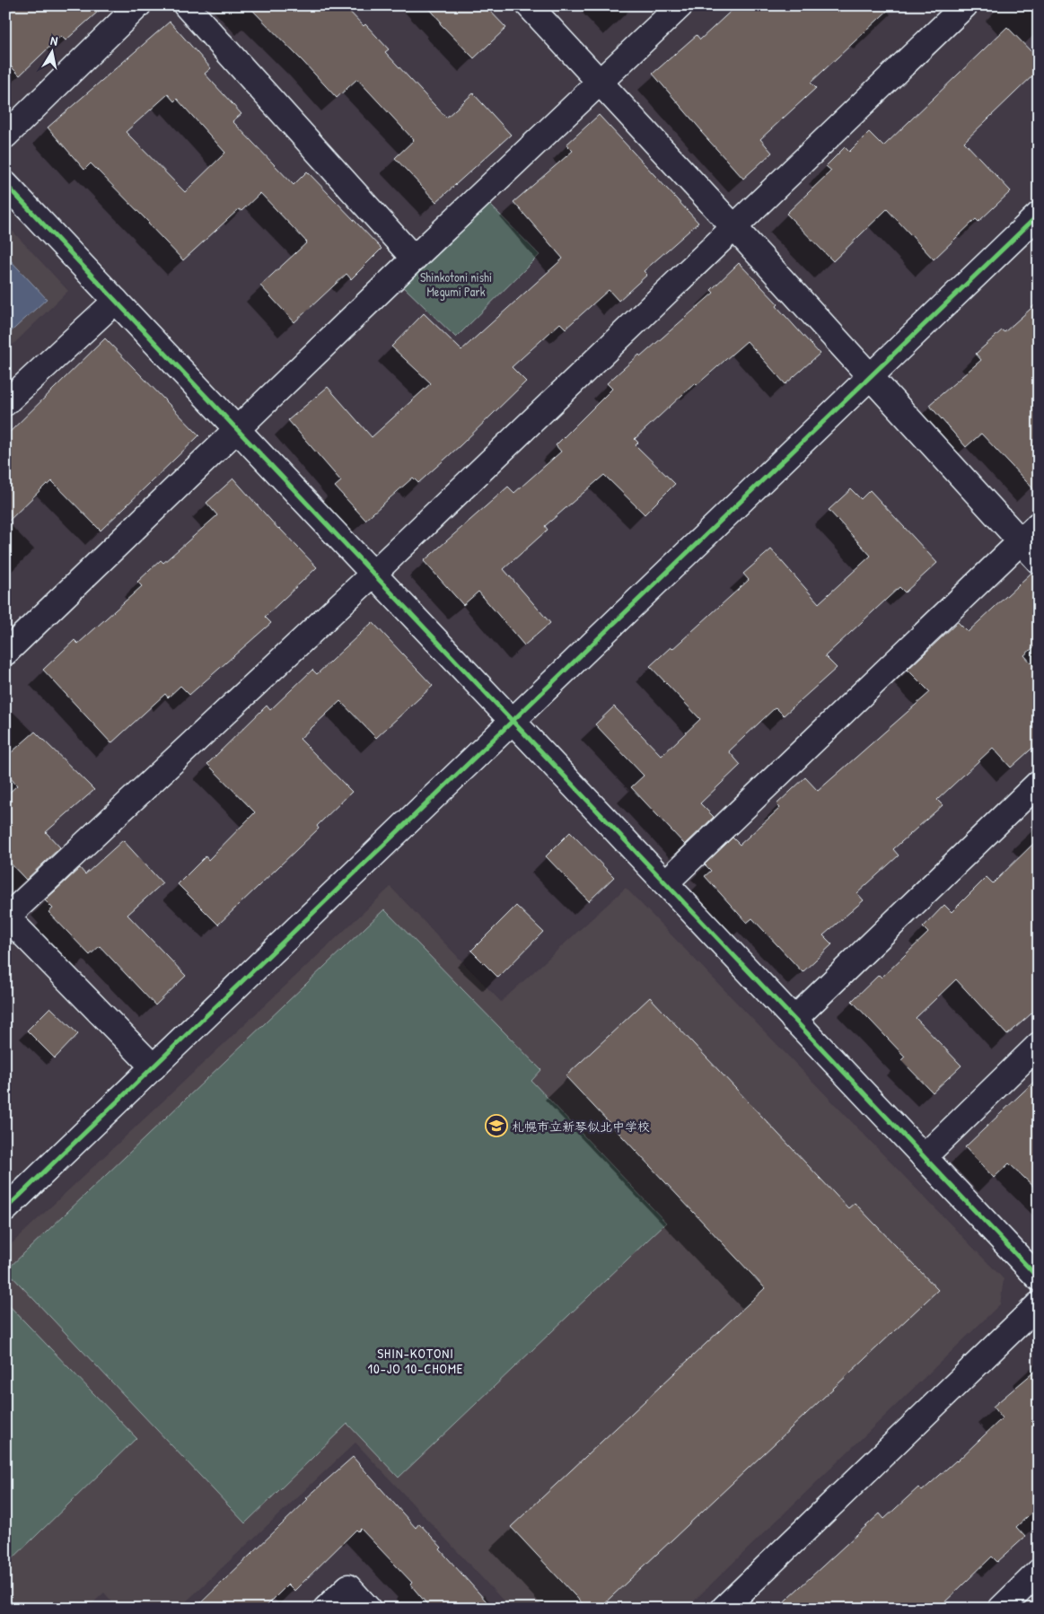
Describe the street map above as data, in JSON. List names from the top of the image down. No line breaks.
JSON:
{"districts":["SHIN-KOTONI 10-JO 10-CHOME"],"parks":["Shinkotoni nishi Megumi Park"],"places":{"school or university":["札幌市立新琴似北中学校"]},"north":"top"}
